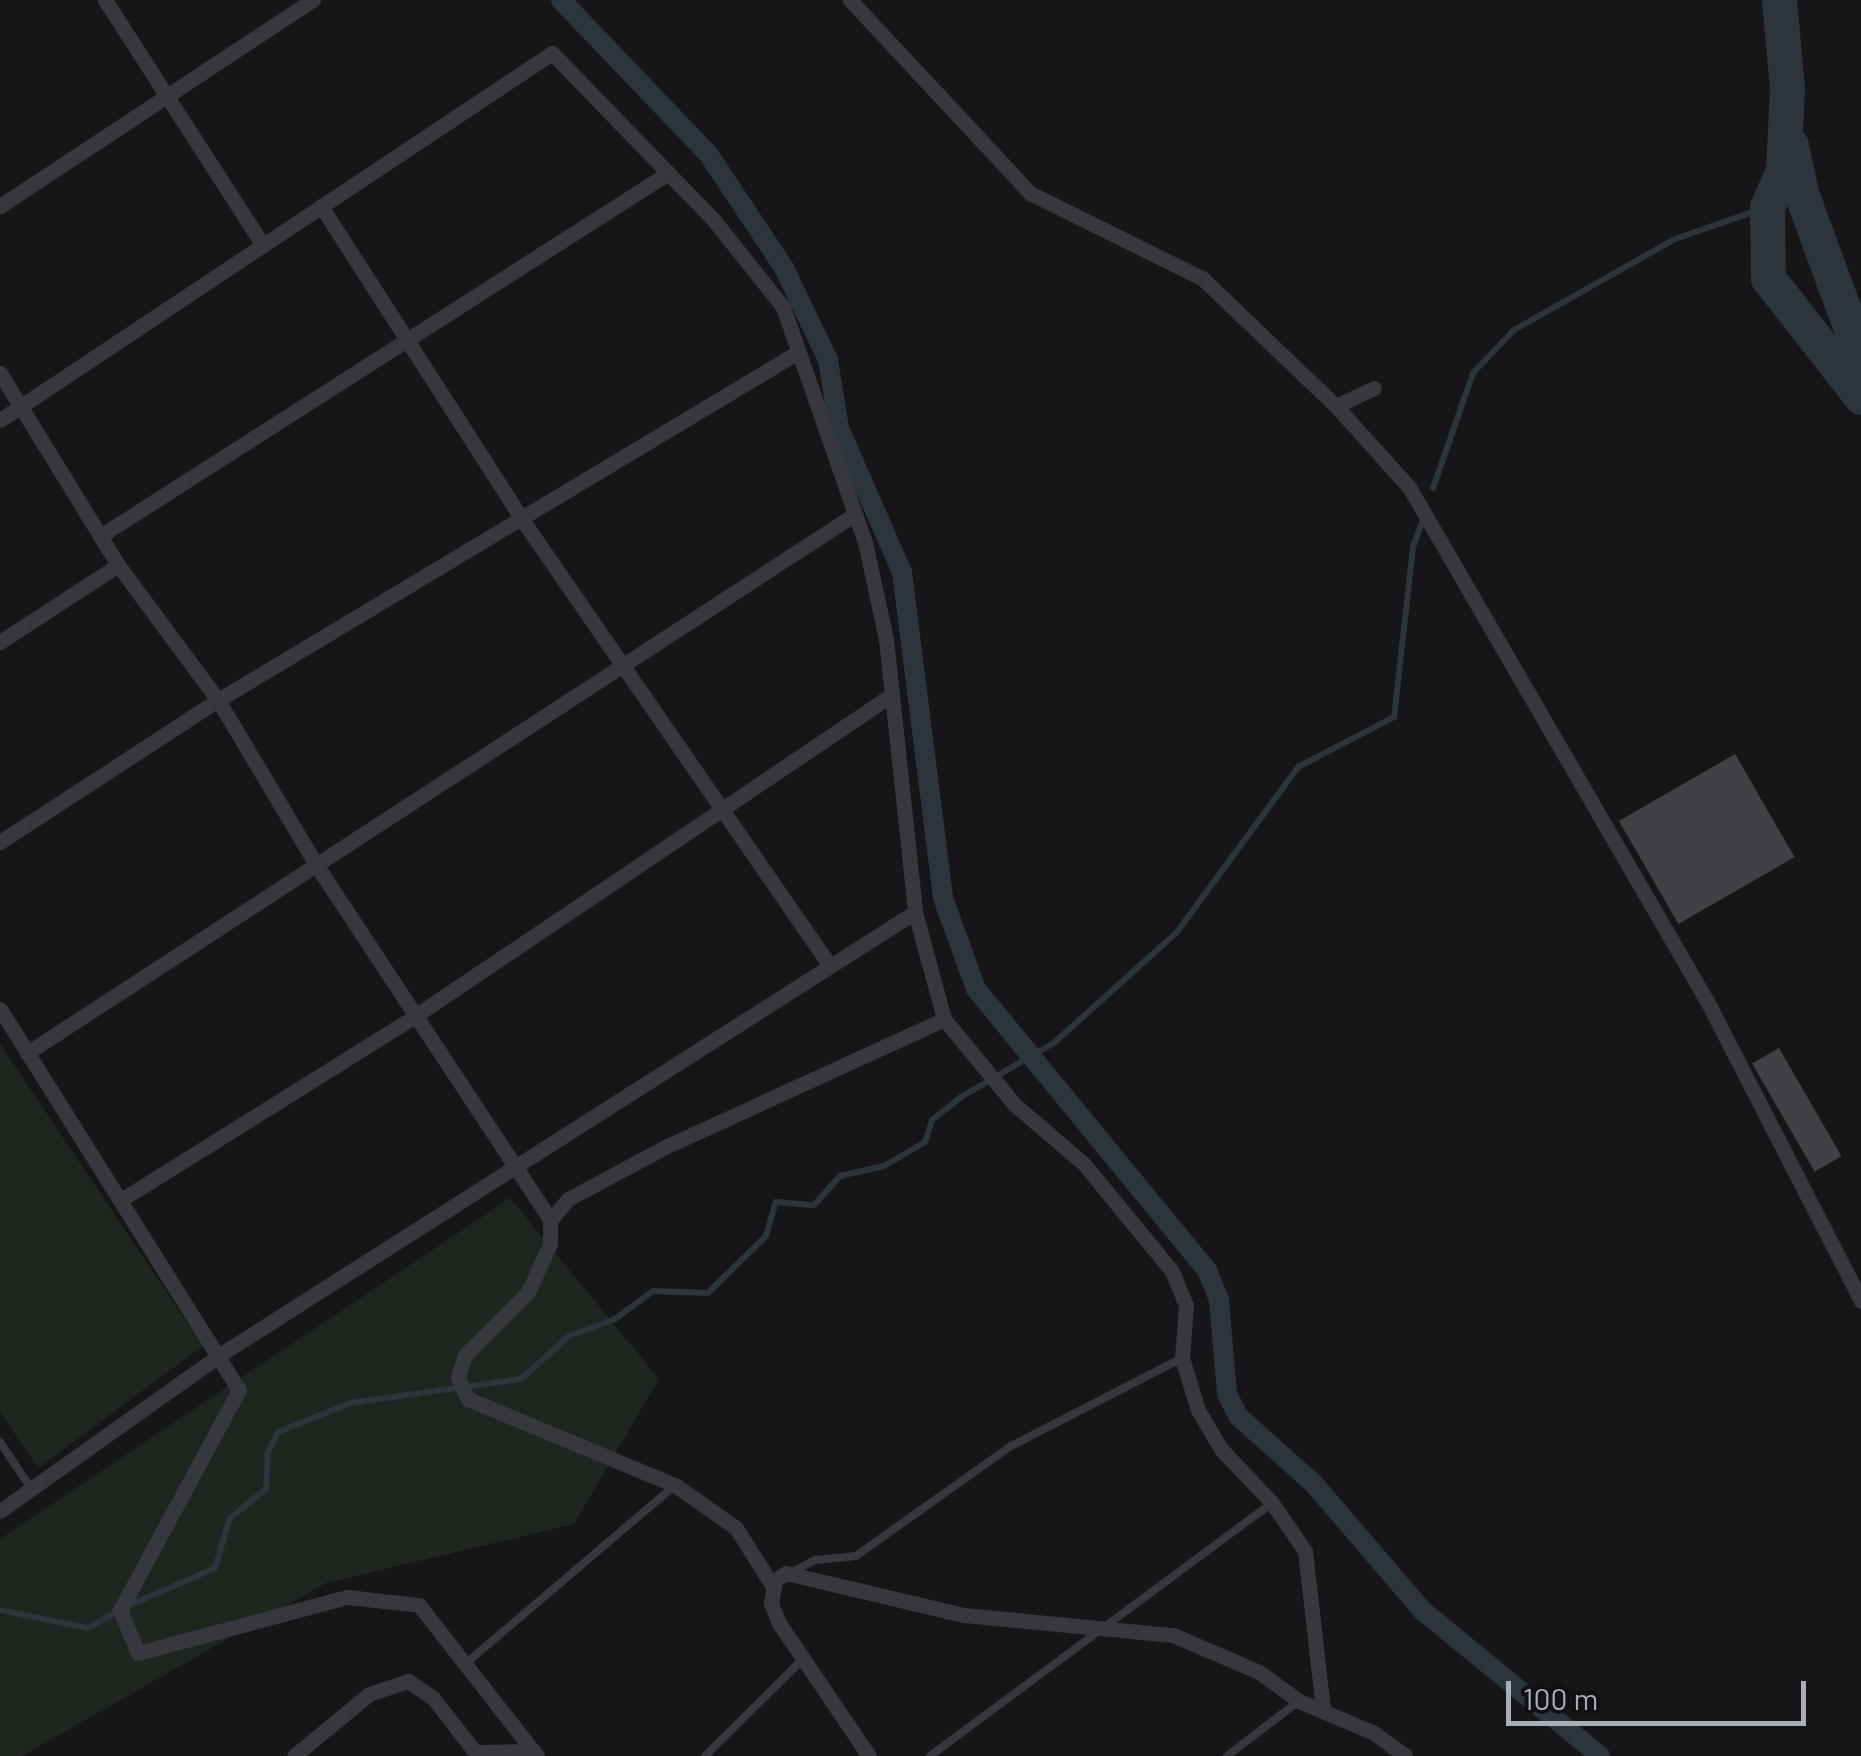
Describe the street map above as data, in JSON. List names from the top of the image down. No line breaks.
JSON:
{"scale_bar":"100 m"}
